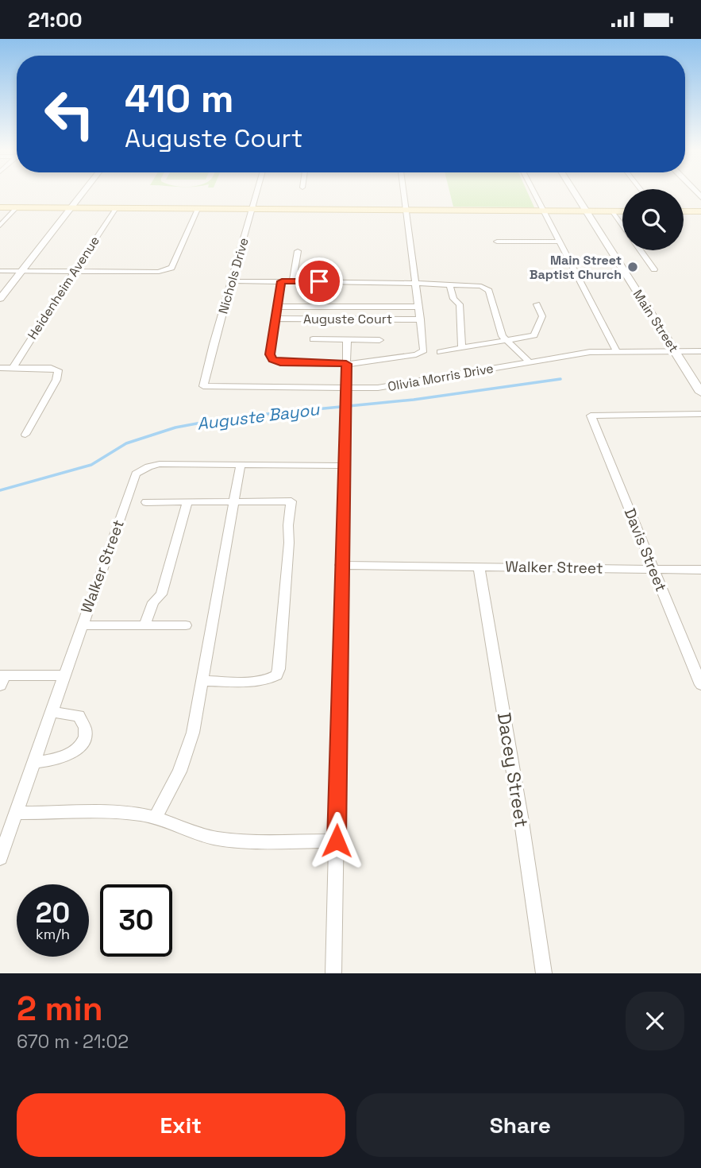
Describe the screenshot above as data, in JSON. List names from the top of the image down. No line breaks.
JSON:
{"streets":{"street":["Nichols Drive","Heidenheim Avenue","Auguste Court","Main Street","Olivia Morris Drive","Davis Street","Walker Street","Dacey Street"]},"crossings":[["Nichols Drive","Olivia Morris Drive"],["Main Street","Olivia Morris Drive"],["Davis Street","Walker Street"],["Walker Street","Dacey Street"]],"water":["Auguste Bayou"],"places":["Main Street Baptist Church"],"page":{"status":"21:00","turn":["410 m","Auguste Court"],"speed":"20 km/h","limit":"30","heading":["2 min","670 m · 21:02"],"buttons":["Exit","Share"]}}
